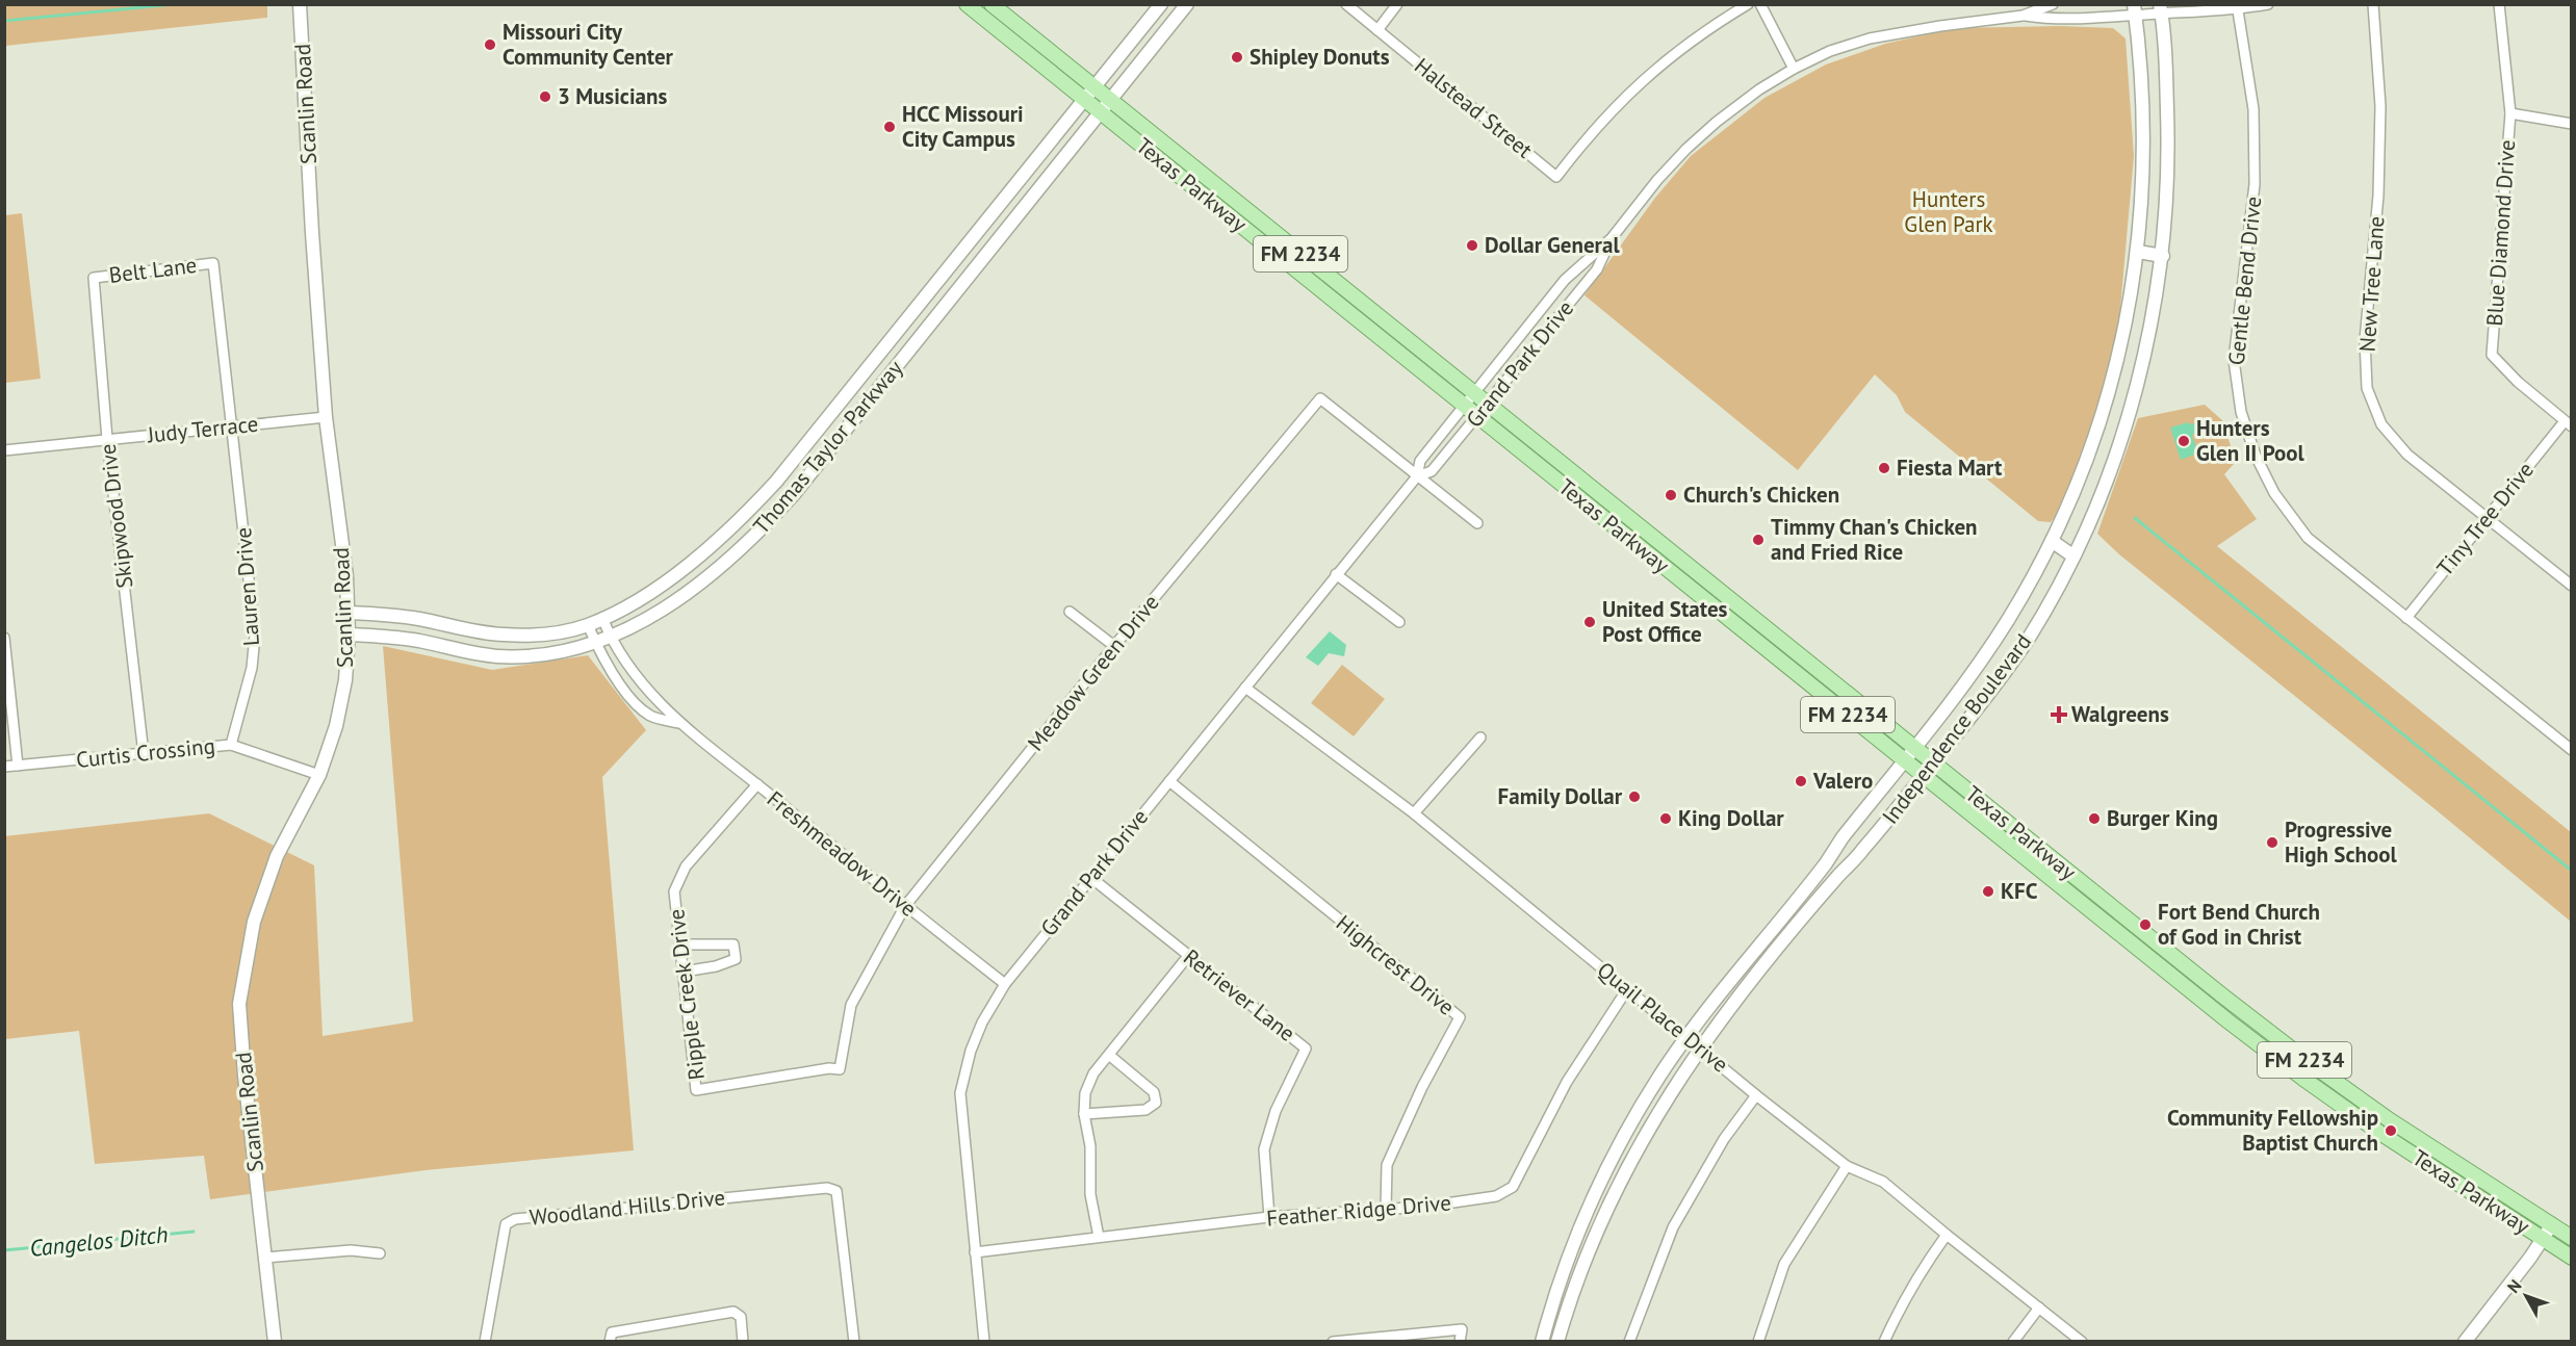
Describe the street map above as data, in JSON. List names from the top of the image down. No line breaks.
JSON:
{"streets":{"main road":["Texas Parkway","FM 2234"],"street":["Scanlin Road","Halstead Street","Blue Diamond Drive","Belt Lane","Gentle Bend Drive","New Tree Lane","Grand Park Drive","Judy Terrace","Thomas Taylor Parkway","Skipwood Drive","Tiny Tree Drive","Lauren Drive","Meadow Green Drive","Independence Boulevard","Curtis Crossing","Freshmeadow Drive","Highcrest Drive","Ripple Creek Drive","Retriever Lane","Quail Place Drive","Woodland Hills Drive","Feather Ridge Drive"]},"crossings":[["Scanlin Road","Judy Terrace"],["Scanlin Road","Thomas Taylor Parkway"],["Scanlin Road","Curtis Crossing"],["Texas Parkway","Grand Park Drive"],["Texas Parkway","Thomas Taylor Parkway"],["Texas Parkway","Independence Boulevard"],["Blue Diamond Drive","Tiny Tree Drive"],["Belt Lane","Skipwood Drive"],["Belt Lane","Lauren Drive"],["Gentle Bend Drive","Grand Park Drive"],["Gentle Bend Drive","Tiny Tree Drive"],["New Tree Lane","Tiny Tree Drive"],["Grand Park Drive","Meadow Green Drive"],["Grand Park Drive","Independence Boulevard"],["Grand Park Drive","Freshmeadow Drive"],["Grand Park Drive","Highcrest Drive"],["Grand Park Drive","Retriever Lane"],["Grand Park Drive","Quail Place Drive"],["Grand Park Drive","Feather Ridge Drive"],["Judy Terrace","Skipwood Drive"],["Judy Terrace","Lauren Drive"],["Thomas Taylor Parkway","Freshmeadow Drive"],["Skipwood Drive","Curtis Crossing"],["Lauren Drive","Curtis Crossing"],["Meadow Green Drive","Freshmeadow Drive"],["Meadow Green Drive","Ripple Creek Drive"],["Independence Boulevard","Quail Place Drive"],["Freshmeadow Drive","Ripple Creek Drive"],["Highcrest Drive","Feather Ridge Drive"],["Retriever Lane","Feather Ridge Drive"],["Quail Place Drive","Feather Ridge Drive"]],"water":["Cangelos Ditch"],"parks":["Hunters Glen Park"],"places":{"other":["Missouri City Community Center","Shipley Donuts","3 Musicians","HCC Missouri City Campus","Dollar General","Hunters Glen II Pool","Fiesta Mart","Church's Chicken","Timmy Chan's Chicken and Fried Rice","United States Post Office","Valero","Family Dollar","King Dollar","Burger King","Progressive High School","KFC","Fort Bend Church of God in Christ","Community Fellowship Baptist Church"],"health":["Walgreens"]},"north":"top left"}
